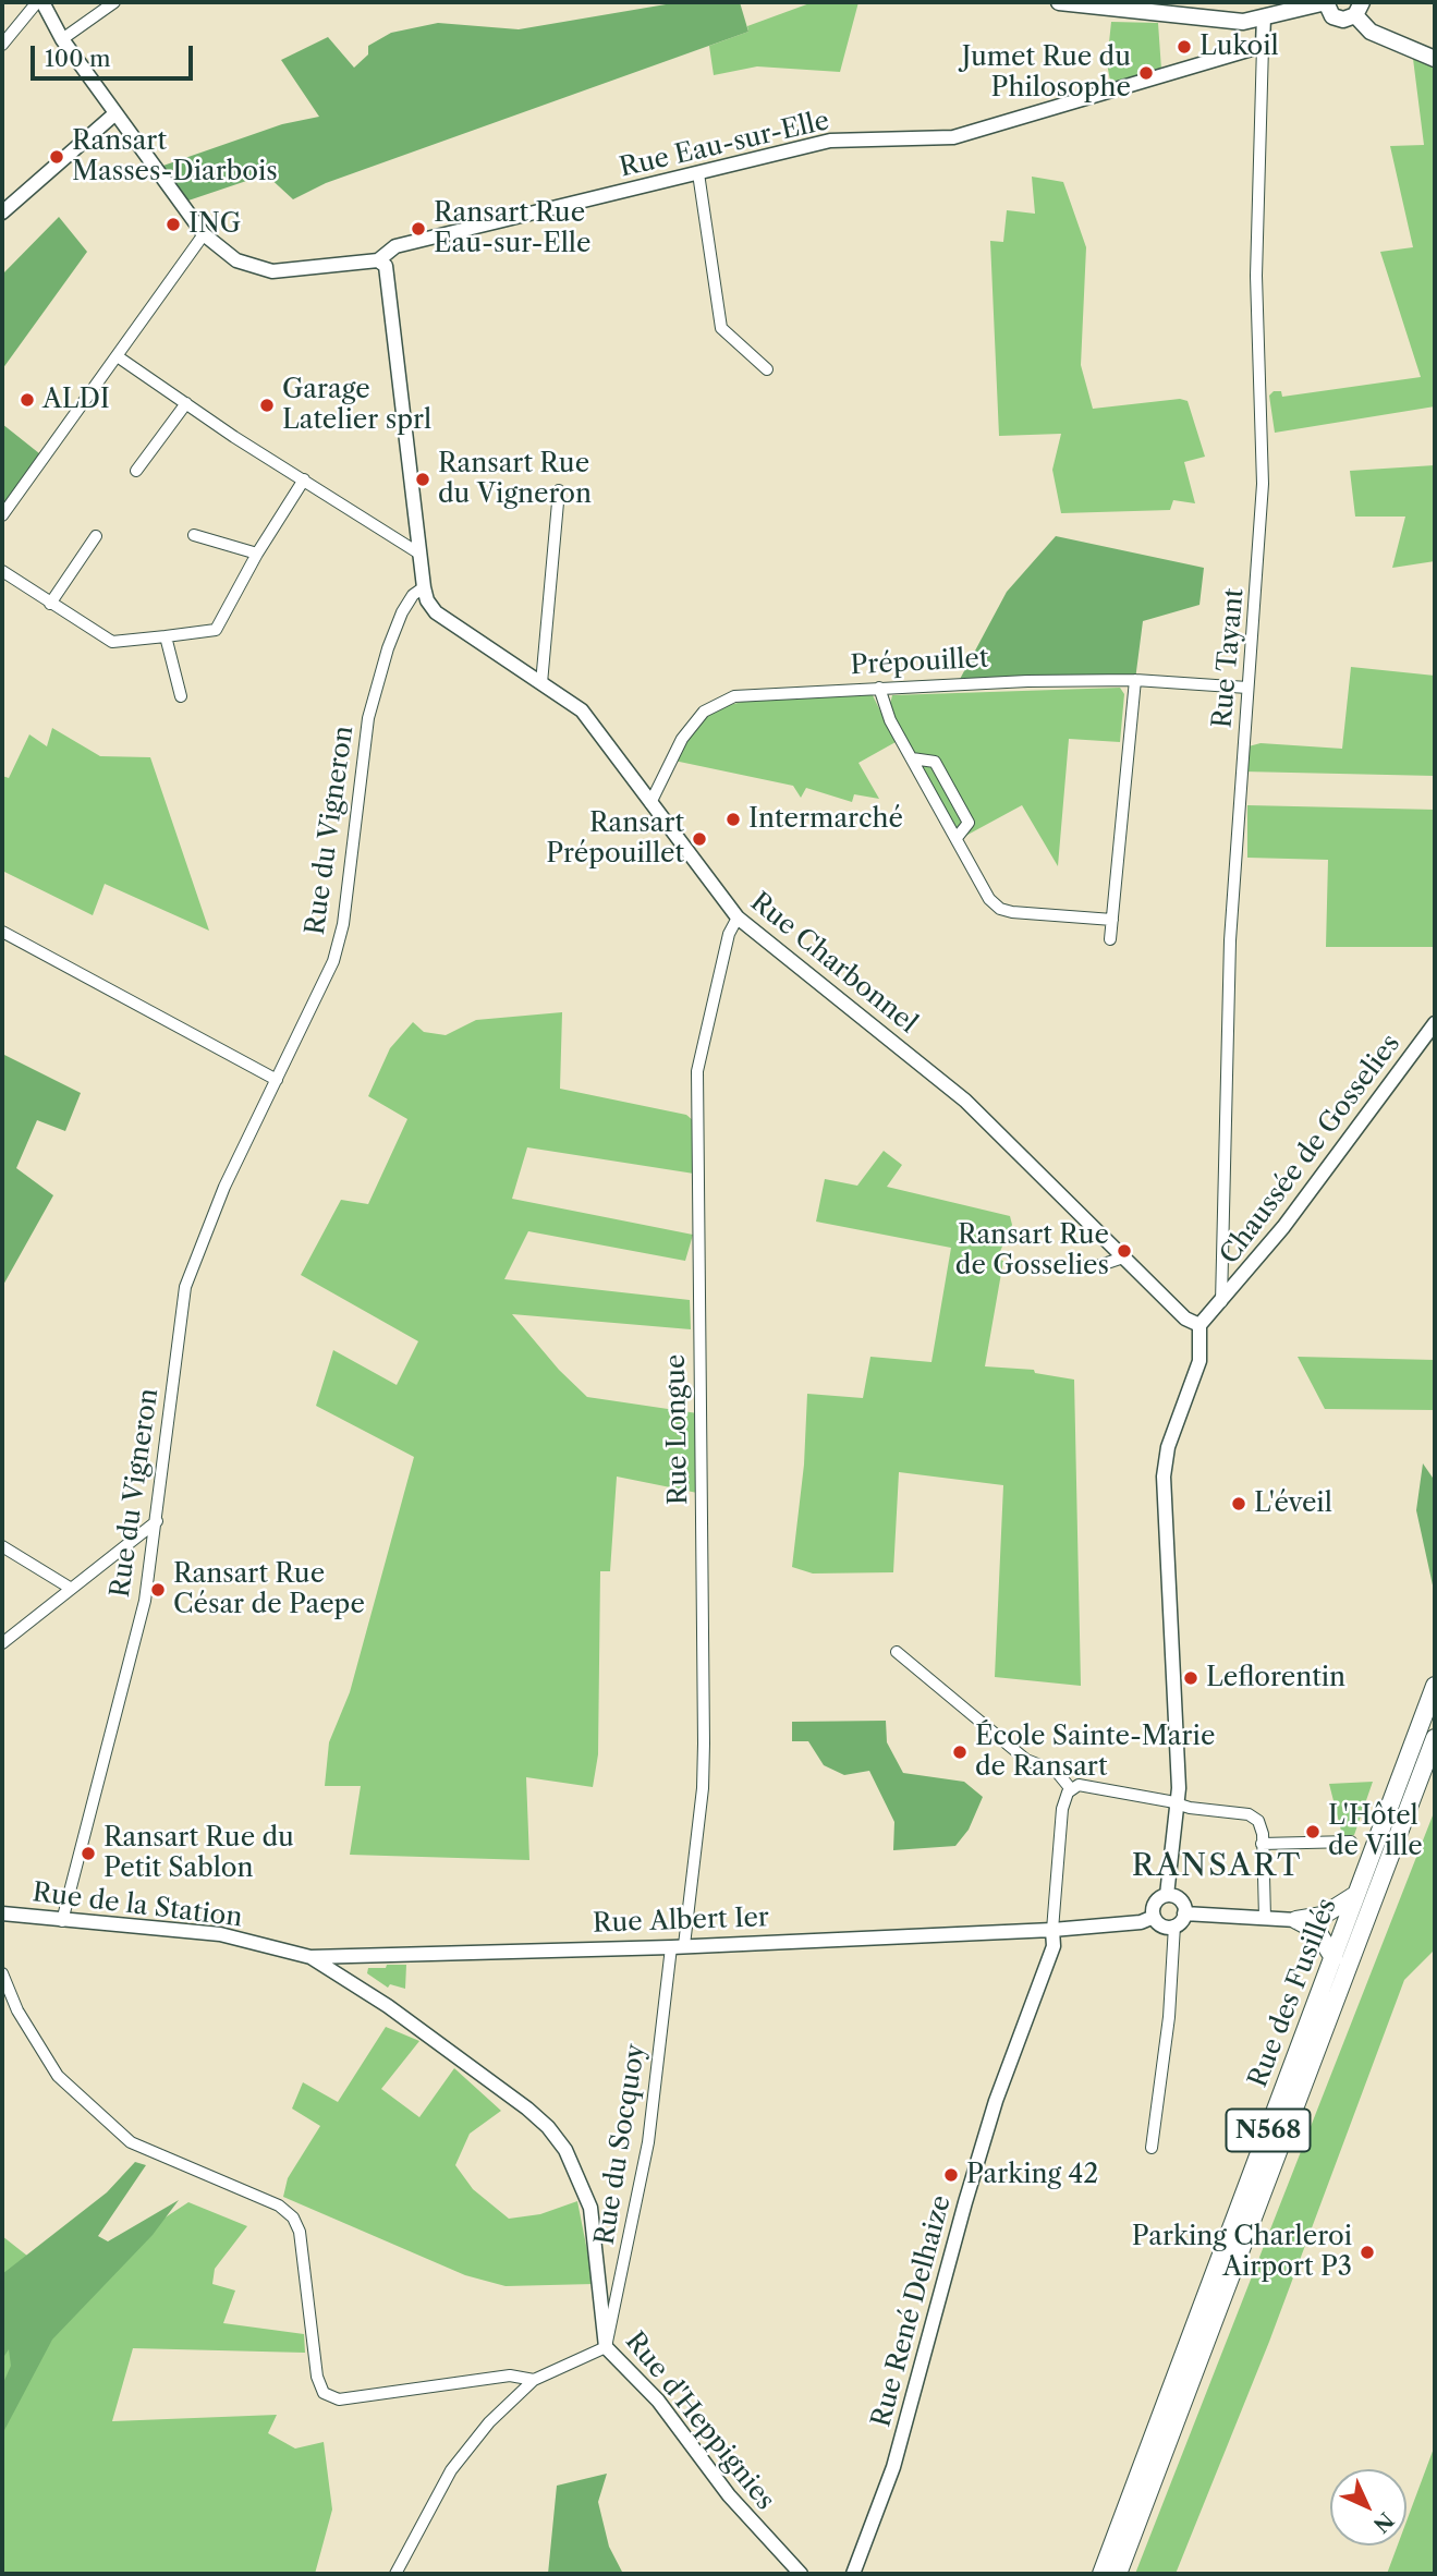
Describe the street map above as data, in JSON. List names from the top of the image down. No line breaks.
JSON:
{"streets":{"highway":["Rue des Fusillés","N568"],"street":["Rue Eau-sur-Elle","Rue Tayant","Prépouillet","Rue du Vigneron","Rue Charbonnel","Chaussée de Gosselies","Rue Longue","Rue de la Station","Rue Albert Ier","Rue du Socquoy","Rue René Delhaize","Rue d'Heppignies"]},"crossings":[["Rue Eau-sur-Elle","Rue Tayant"],["Rue Tayant","Prépouillet"],["Rue Tayant","Chaussée de Gosselies"],["Prépouillet","Rue Charbonnel"],["Rue du Vigneron","Rue Charbonnel"],["Rue du Vigneron","Rue de la Station"],["Rue Charbonnel","Chaussée de Gosselies"],["Rue Charbonnel","Rue Longue"],["Rue Longue","Rue Albert Ier"],["Rue Longue","Rue du Socquoy"],["Rue de la Station","Rue Albert Ier"],["Rue de la Station","Rue d'Heppignies"],["Rue Albert Ier","Rue du Socquoy"],["Rue Albert Ier","Rue René Delhaize"],["Rue Albert Ier","Rue d'Heppignies"],["Rue du Socquoy","Rue d'Heppignies"]],"districts":["RANSART"],"places":["Lukoil","Jumet Rue du Philosophe","Ransart Masses-Diarbois","ING","Ransart Rue Eau-sur-Elle","ALDI","Garage Latelier sprl","Ransart Rue du Vigneron","Intermarché","Ransart Prépouillet","Ransart Rue de Gosselies","L'éveil","Ransart Rue César de Paepe","Leflorentin","École Sainte-Marie de Ransart","L'Hôtel de Ville","Ransart Rue du Petit Sablon","Parking 42","Parking Charleroi Airport P3"],"scale_bar":"100 m","north":"bottom right"}
